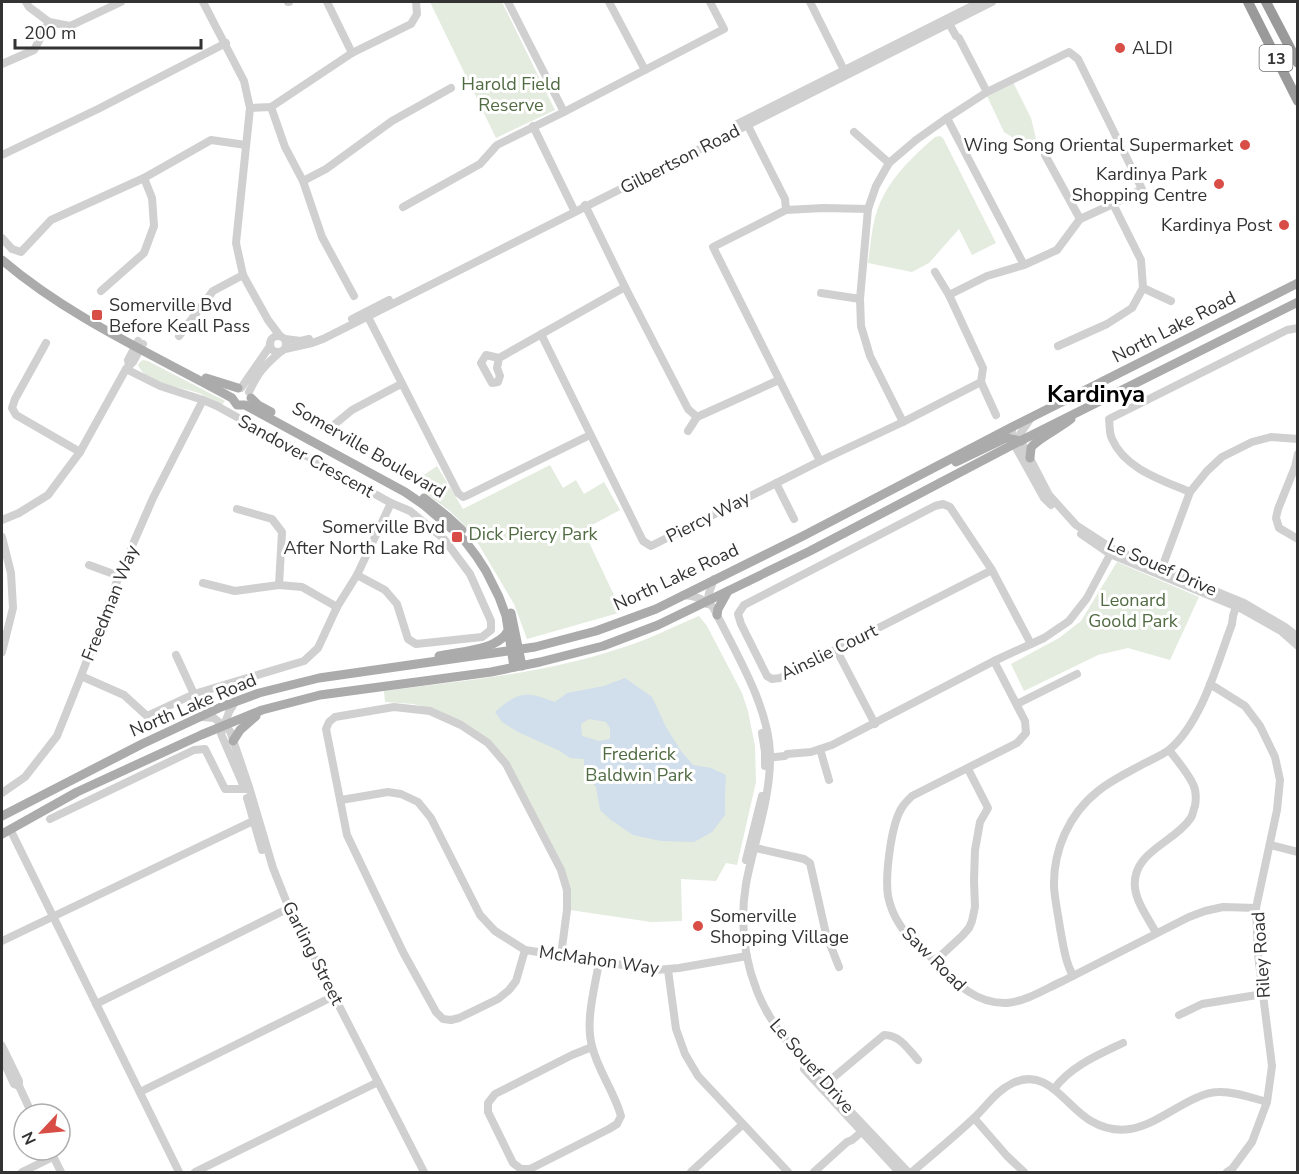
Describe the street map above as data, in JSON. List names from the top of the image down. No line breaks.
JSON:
{"streets":{"highway":["13"],"main road":["North Lake Road","Somerville Boulevard"],"street":["Gilbertson Road","Sandover Crescent","Piercy Way","Le Souef Drive","Freedman Way","Ainslie Court","Garling Street","Riley Road","Saw Road","McMahon Way"]},"crossings":[["North Lake Road","Somerville Boulevard"],["North Lake Road","Le Souef Drive"],["North Lake Road","Garling Street"],["Sandover Crescent","Freedman Way"],["Le Souef Drive","McMahon Way"],["Riley Road","Saw Road"]],"districts":["Kardinya"],"parks":["Harold Field Reserve","Dick Piercy Park","Leonard Goold Park","Frederick Baldwin Park"],"places":{"other":["ALDI","Wing Song Oriental Supermarket","Kardinya Park Shopping Centre","Kardinya Post","Somerville Shopping Village"],"transit":["Somerville Bvd Before Keall Pass","Somerville Bvd After North Lake Rd"]},"scale_bar":"200 m","north":"bottom left"}
